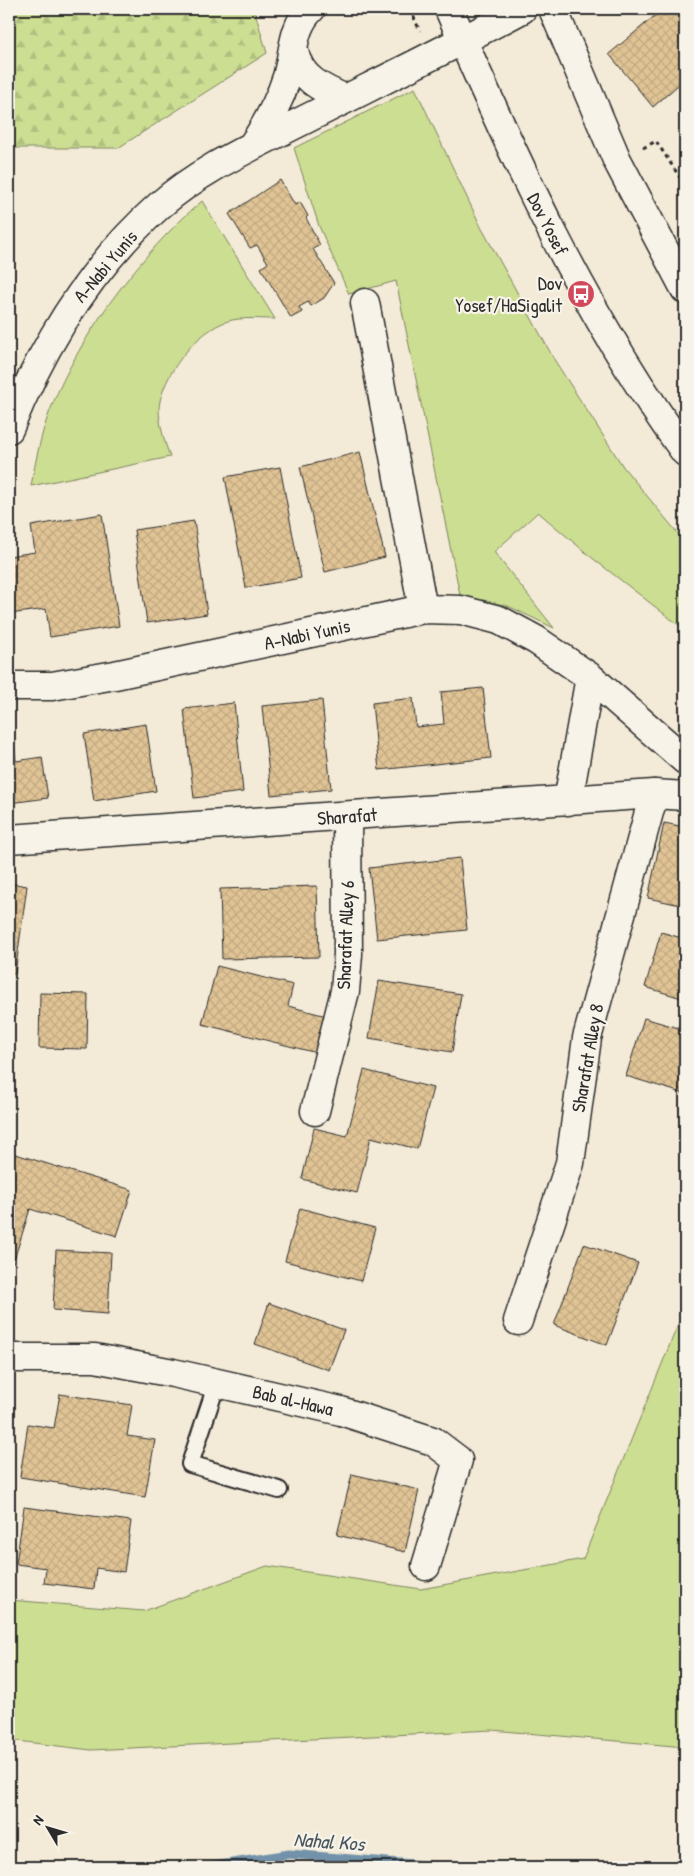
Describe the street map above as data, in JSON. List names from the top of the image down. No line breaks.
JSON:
{"streets":{"street":["Dov Yosef","A-Nabi Yunis","Sharafat","Sharafat Alley 6","Sharafat Alley 8","Bab al-Hawa"]},"crossings":[["Dov Yosef","A-Nabi Yunis"],["Sharafat","Sharafat Alley 6"],["Sharafat","Sharafat Alley 8"]],"water":["Nahal Kos"],"places":{"bus stop":["Dov Yosef/HaSigalit"]},"north":"top left"}
